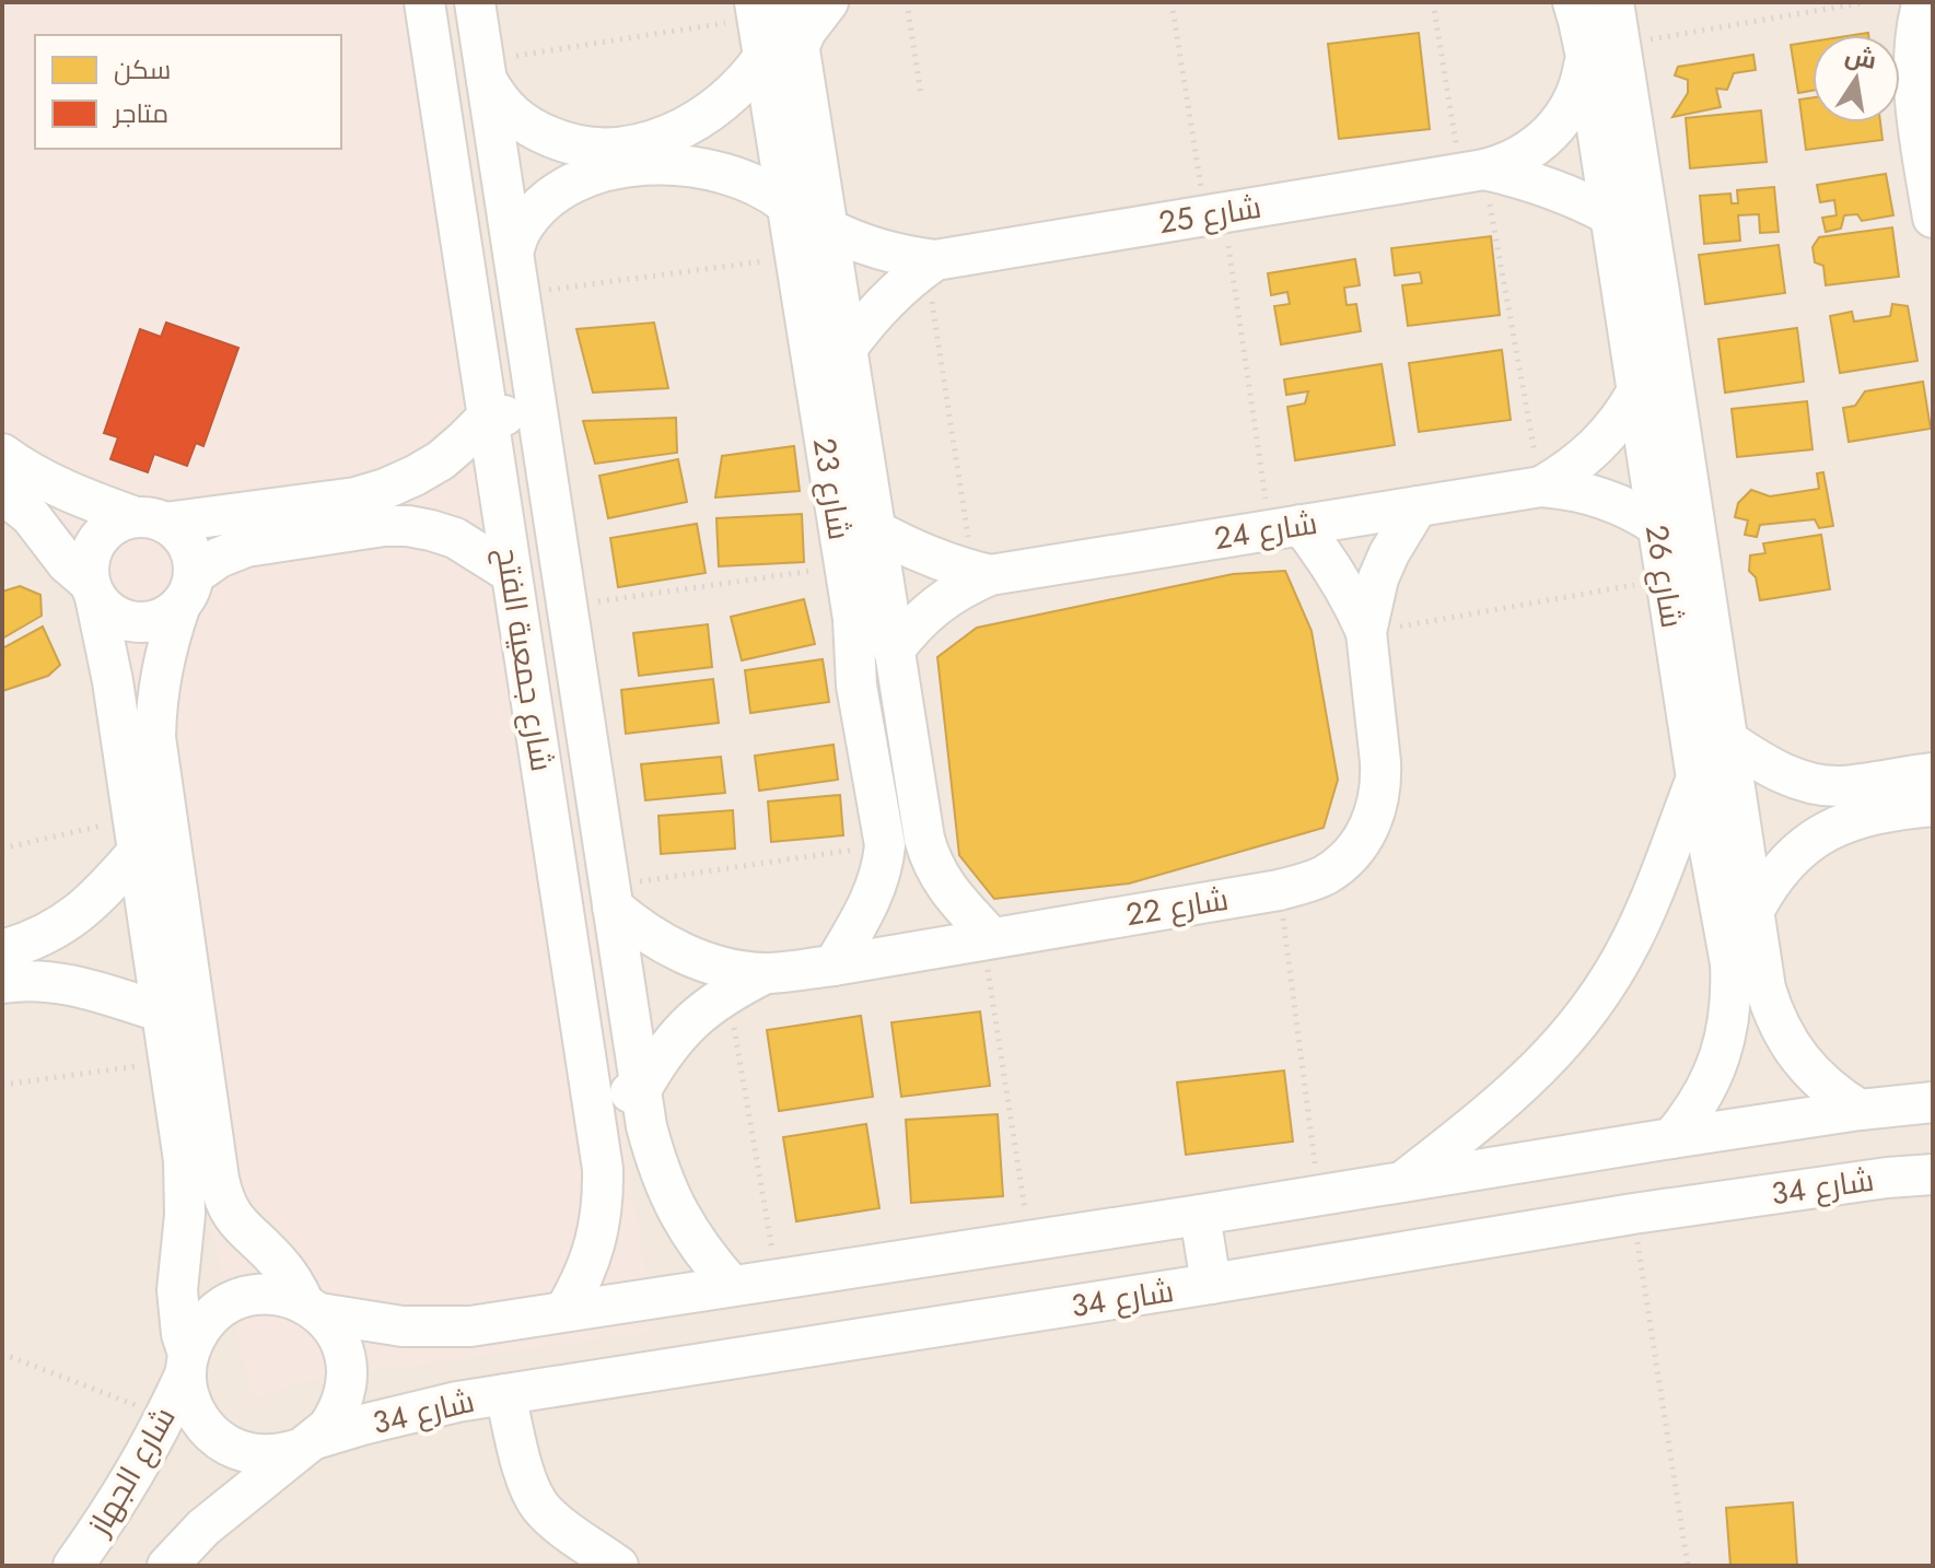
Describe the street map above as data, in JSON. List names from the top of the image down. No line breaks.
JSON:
{"streets":{"street":["شارع 25","شارع 23","شارع 24","شارع 26","شارع جمعية الفتح","شارع 22","شارع 34","شارع الجهاز"]},"crossings":[["شارع 25","شارع 23"],["شارع 25","شارع 26"],["شارع 23","شارع 24"],["شارع 23","شارع 22"],["شارع 24","شارع 26"],["شارع 24","شارع 22"],["شارع جمعية الفتح","شارع 22"],["شارع 34","شارع الجهاز"]],"legend":["سكن","متاجر"],"north":"top"}
